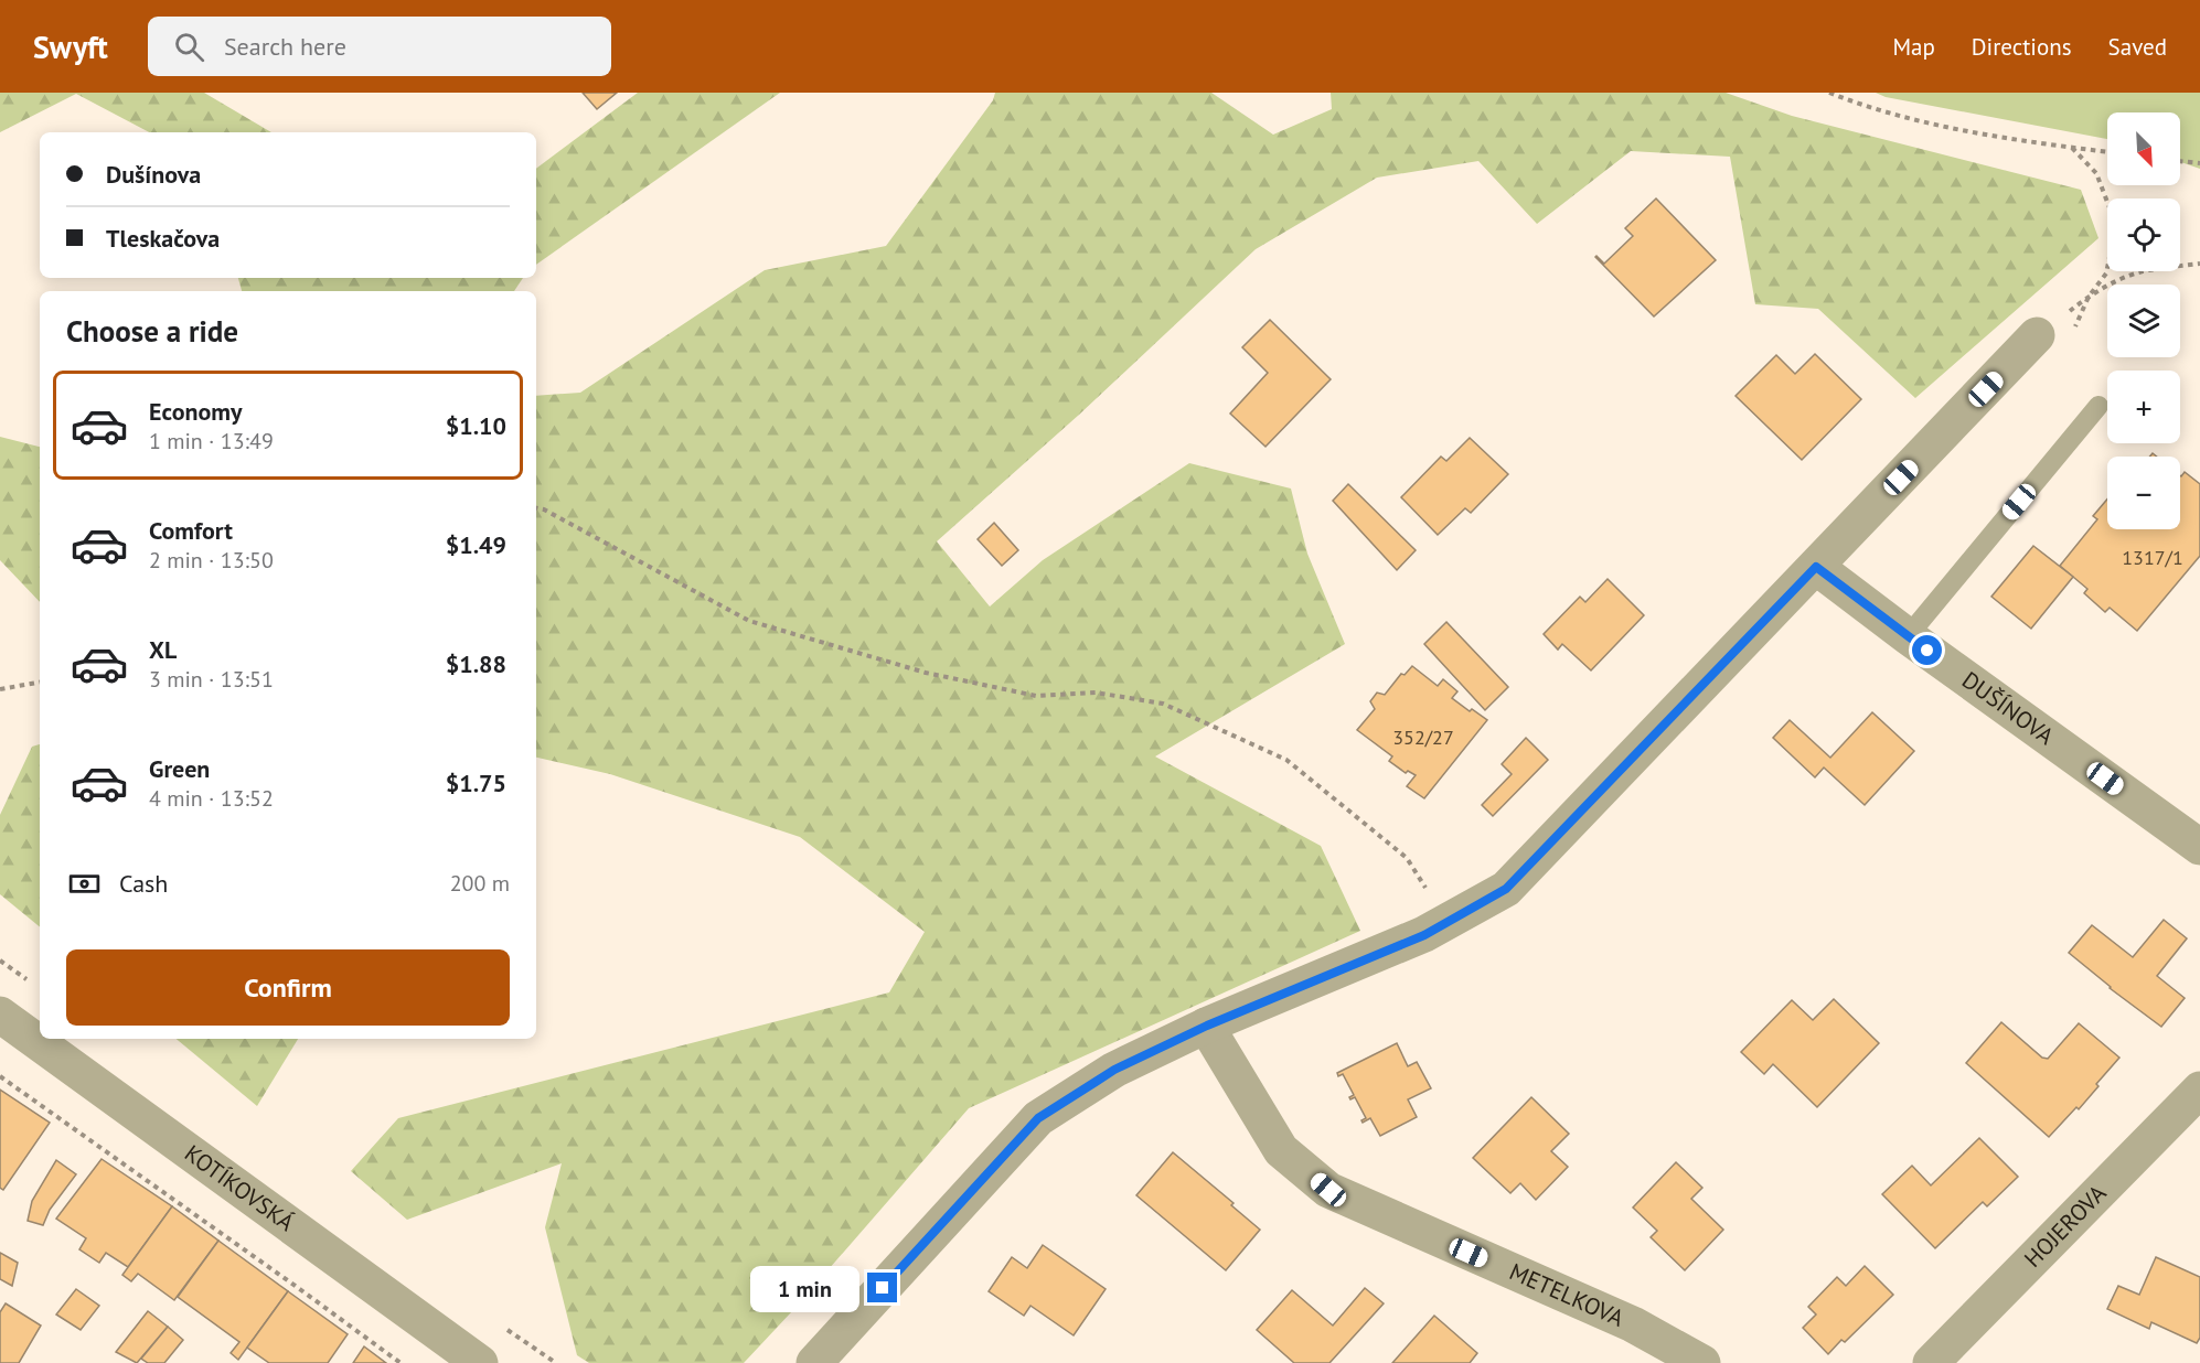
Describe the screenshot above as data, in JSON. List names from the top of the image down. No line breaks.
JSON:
{"streets":{"street":["DUŠÍNOVA","KOTÍKOVSKÁ","HOJEROVA","METELKOVA"]},"house_numbers":["1317/1","352/27"],"north":"bottom right","page":{"header":"Swyft","search":"Search here","nav":["Map","Directions","Saved"],"map_buttons":["+","−"],"banner":["Dušínova","Tleskačova"],"heading":"Choose a ride","list":[{"name":"Economy","note":"1 min · 13:49","value":"$1.10"},{"name":"Comfort","note":"2 min · 13:50","value":"$1.49"},{"name":"XL","note":"3 min · 13:51","value":"$1.88"},{"name":"Green","note":"4 min · 13:52","value":"$1.75"}],"pay":["Cash","200 m"],"buttons":"Confirm","bubble":"1 min"}}
